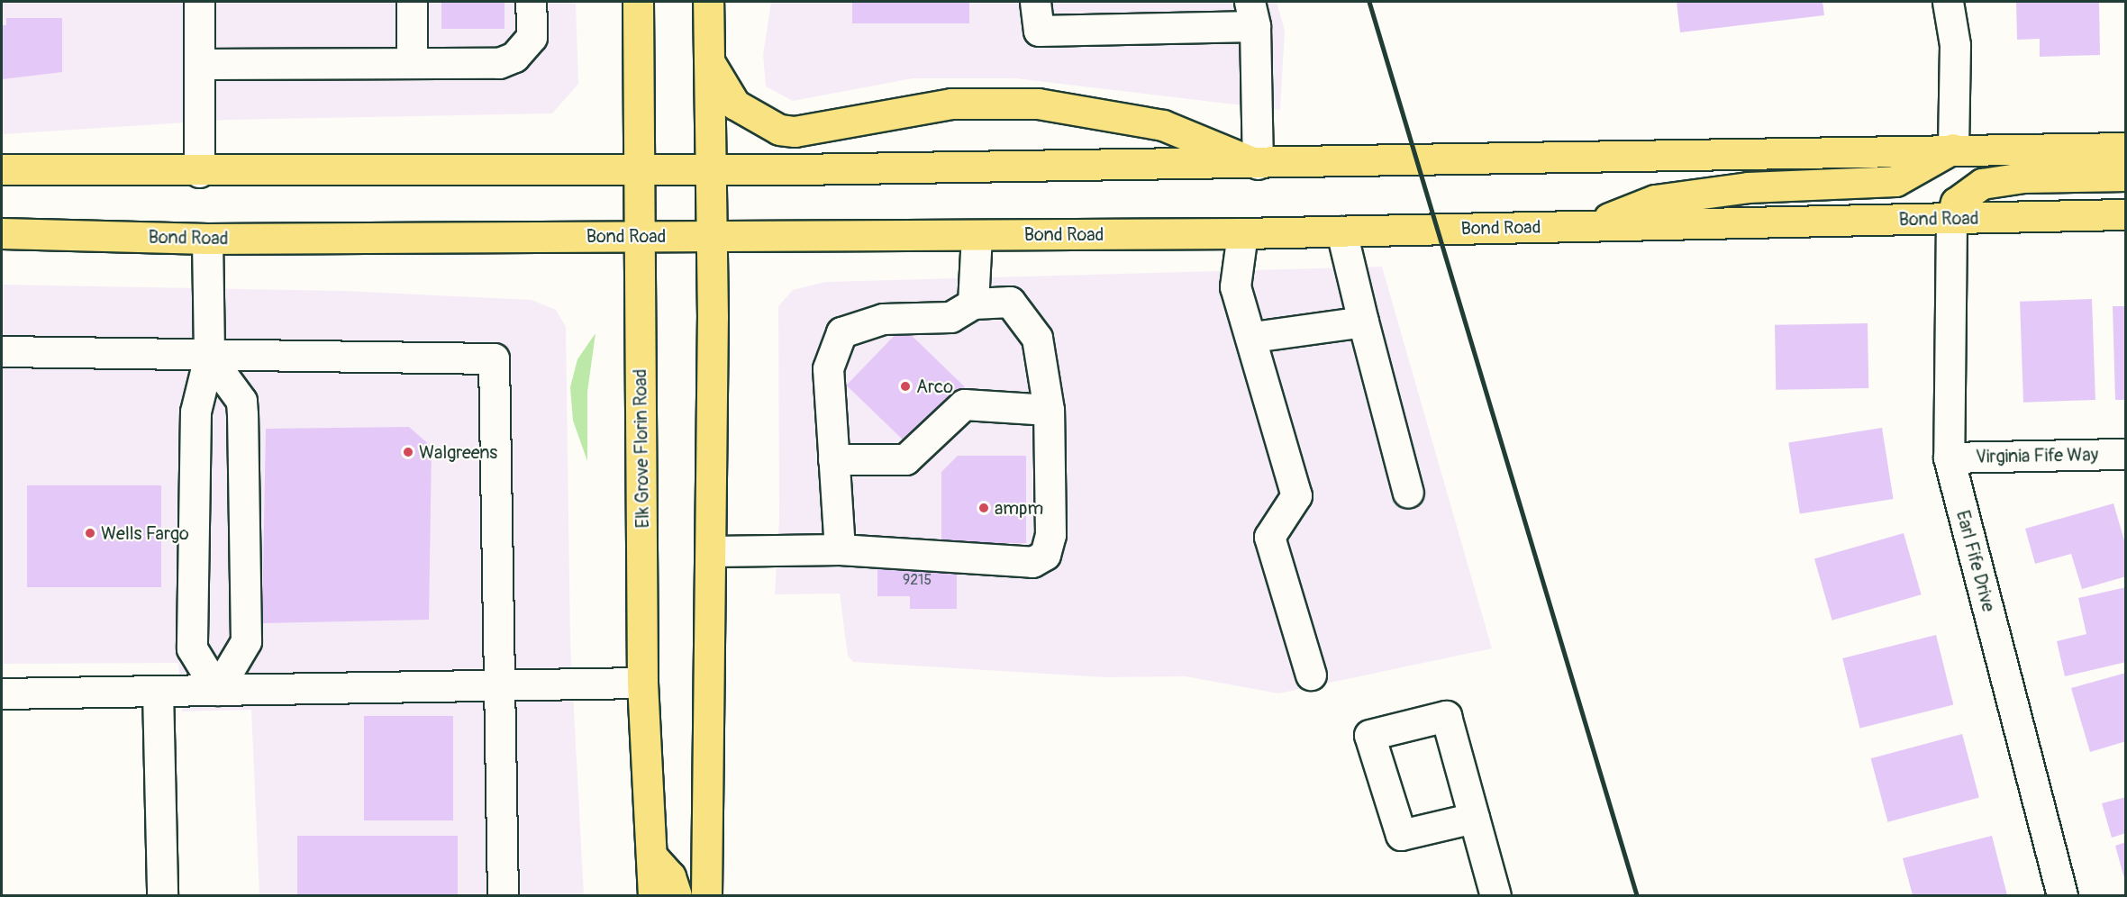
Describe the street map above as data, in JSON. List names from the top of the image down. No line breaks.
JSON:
{"streets":{"main road":["Bond Road","Elk Grove Florin Road"],"street":["Virginia Fife Way","Earl Fife Drive"]},"crossings":[["Bond Road","Elk Grove Florin Road"],["Bond Road","Earl Fife Drive"],["Virginia Fife Way","Earl Fife Drive"]],"places":["Arco","Walgreens","ampm","Wells Fargo"],"house_numbers":["9215"]}
